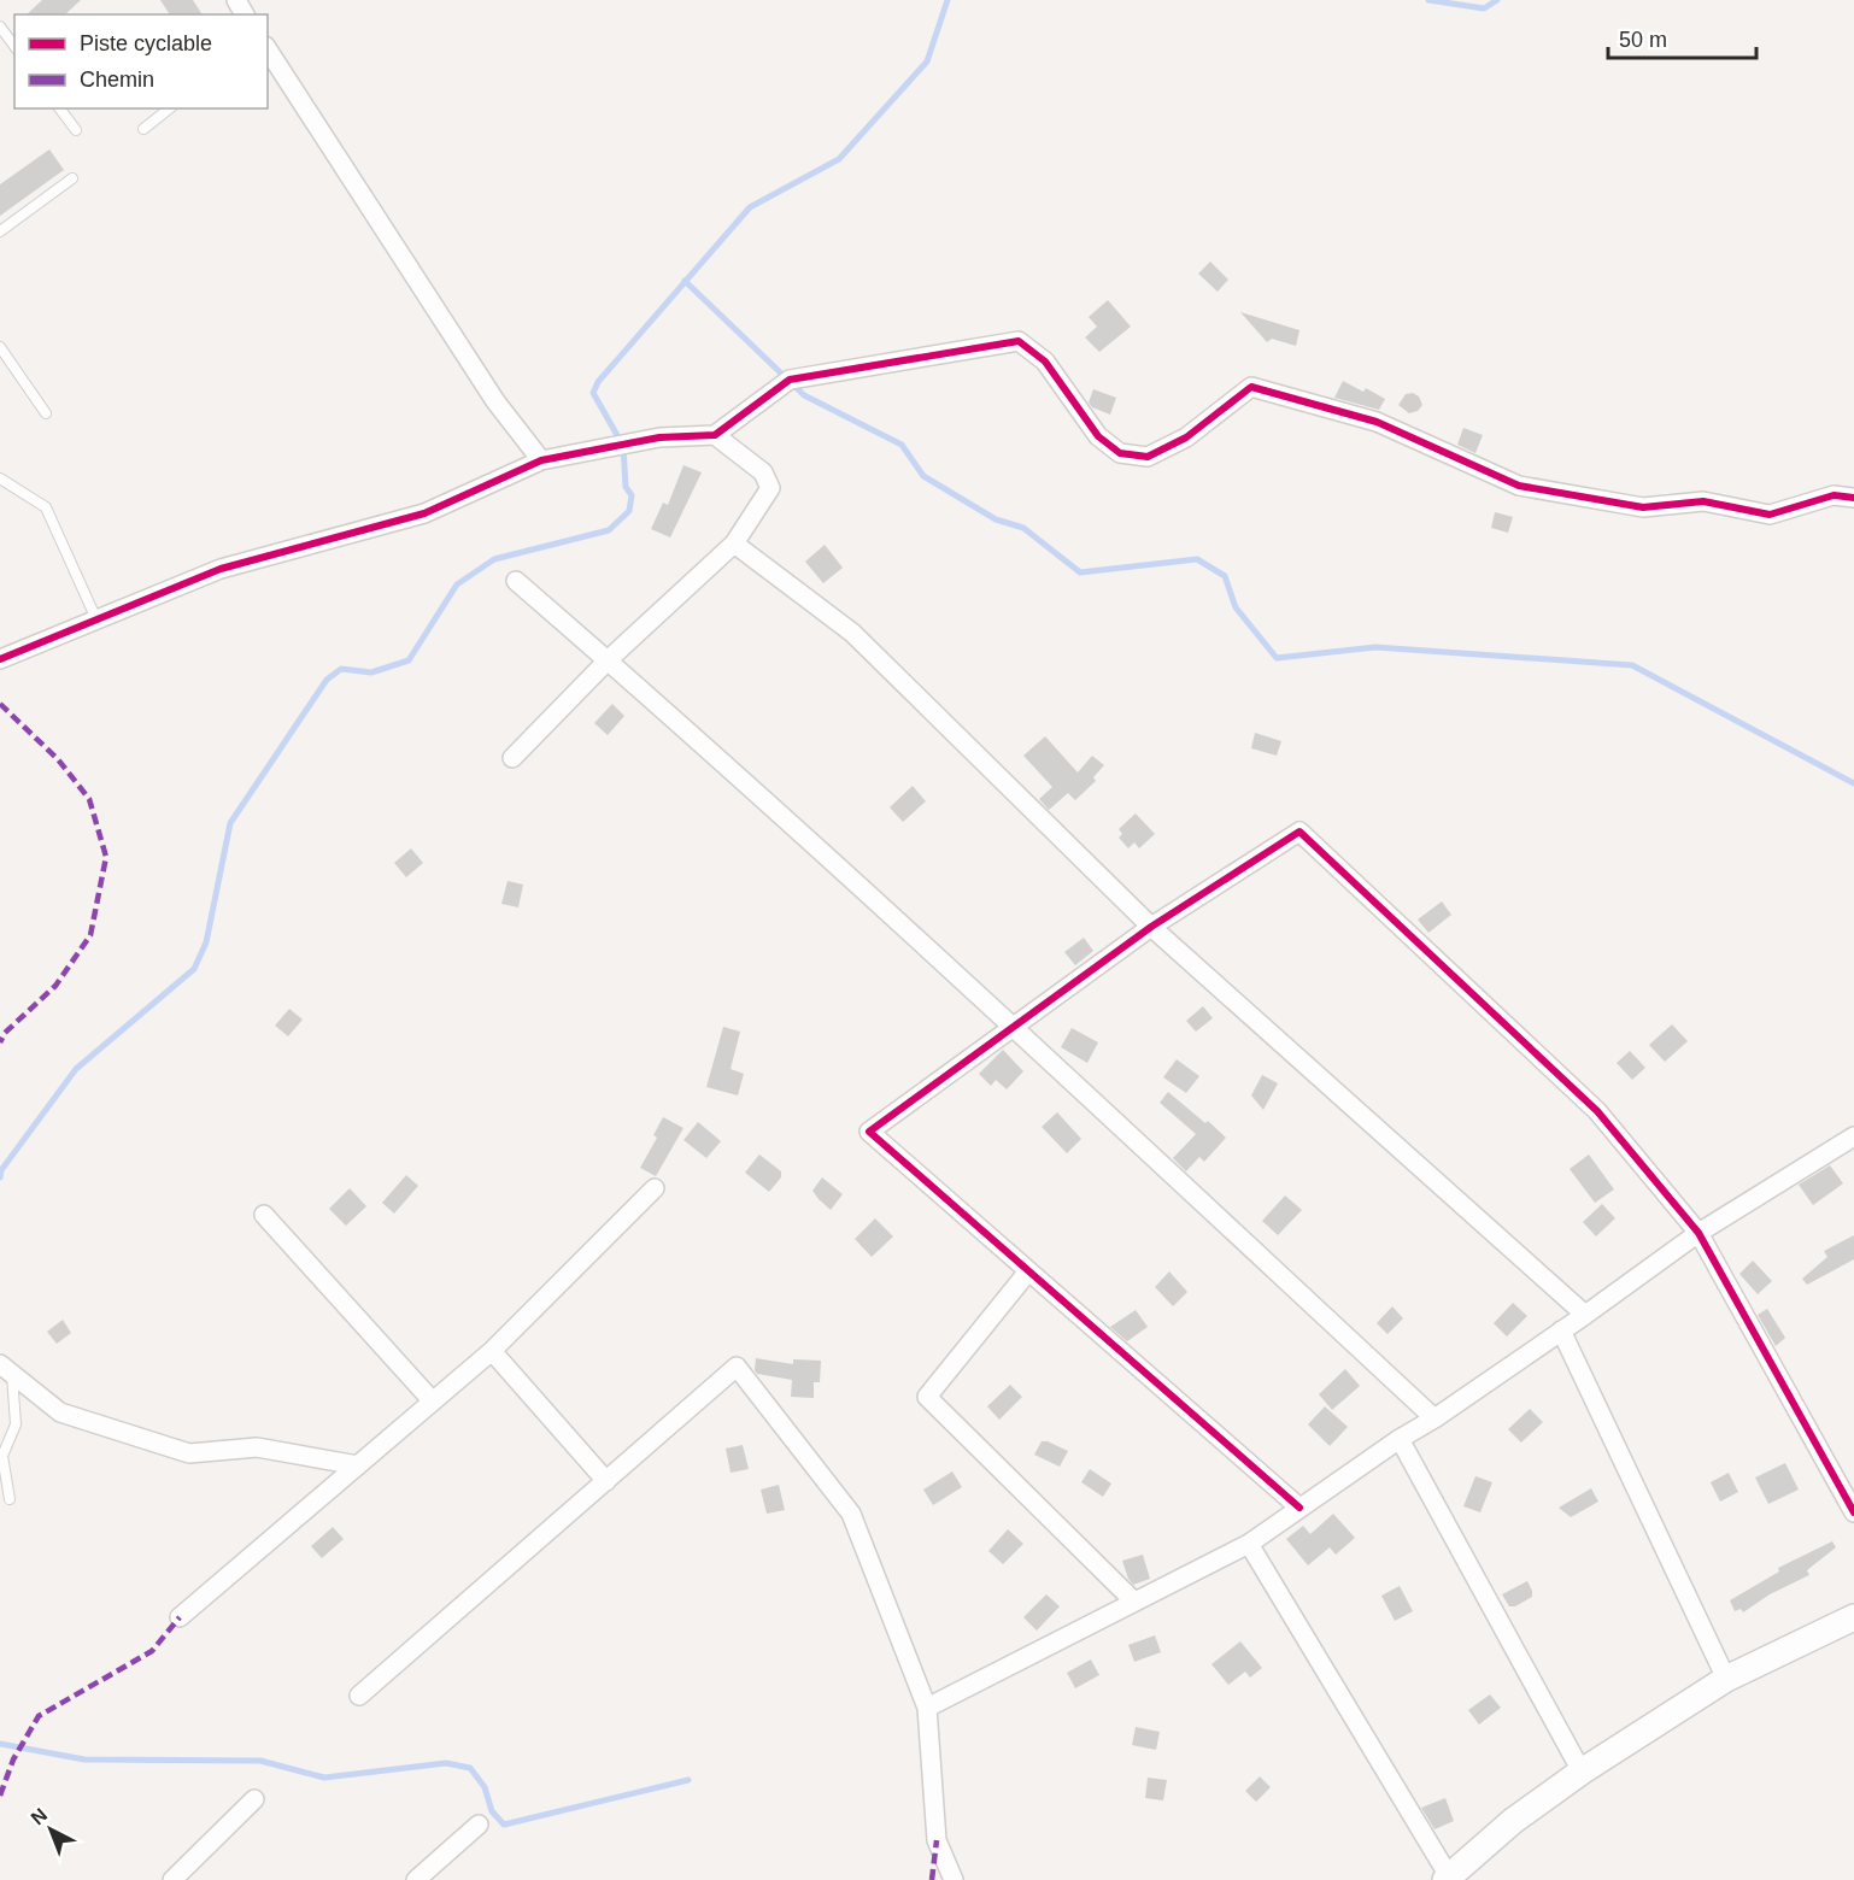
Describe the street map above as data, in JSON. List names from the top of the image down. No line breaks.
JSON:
{"legend":["Piste cyclable","Chemin"],"scale_bar":"50 m","north":"top left"}
